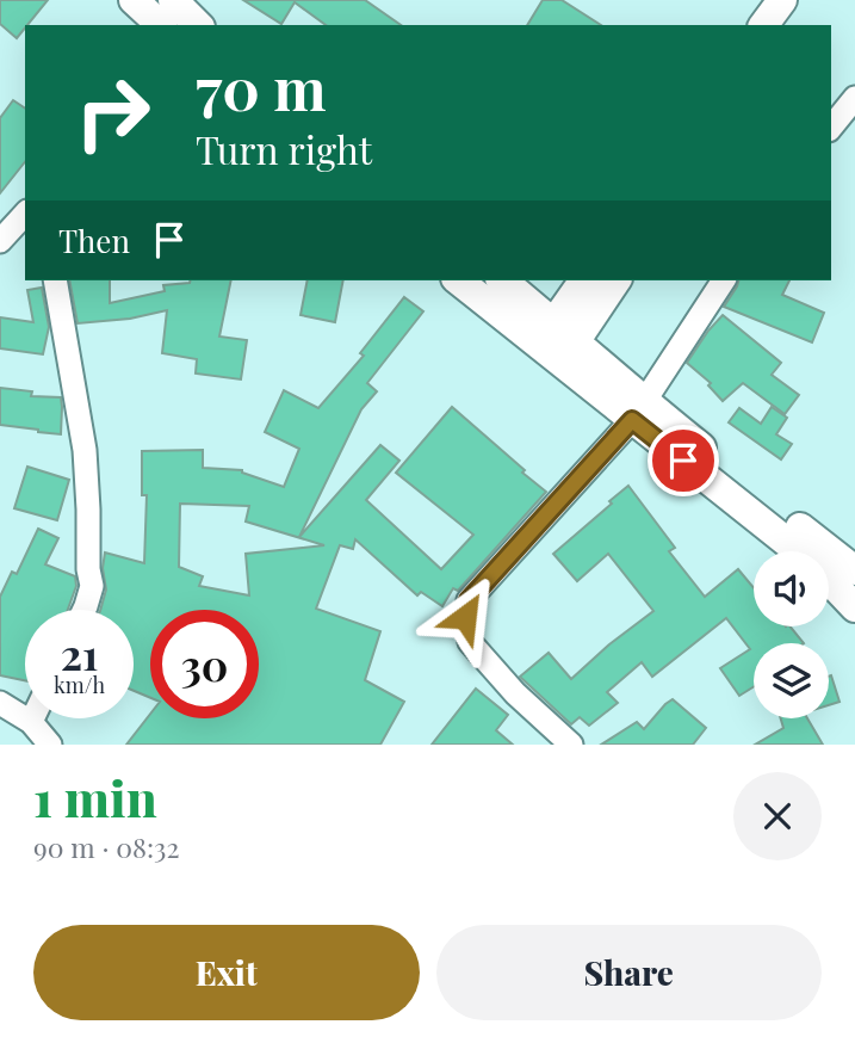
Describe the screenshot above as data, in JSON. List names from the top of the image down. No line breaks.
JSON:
{"page":{"turn":["70 m","Turn right"],"then":"Then","speed":"21 km/h","limit":"30","heading":["1 min","90 m · 08:32"],"buttons":["Exit","Share"]}}
